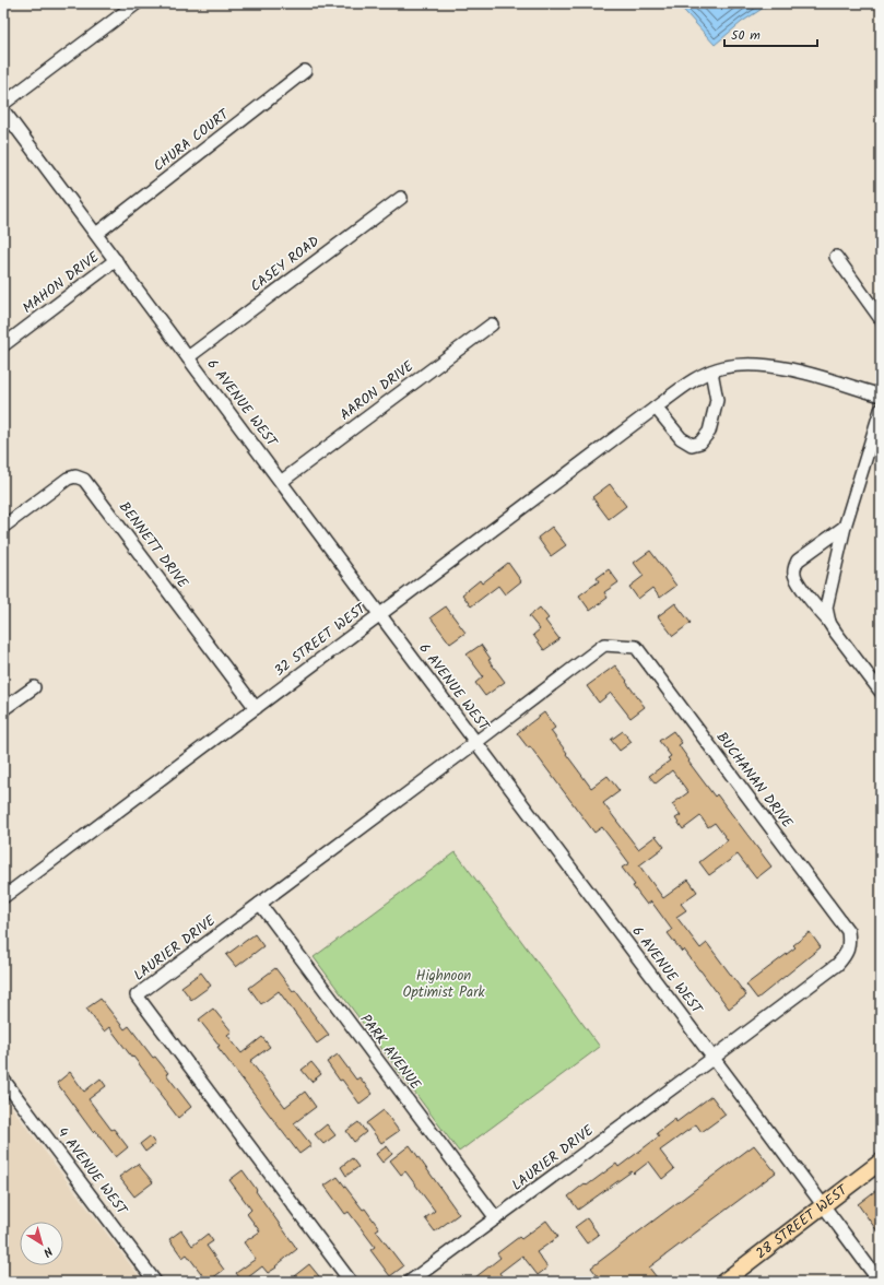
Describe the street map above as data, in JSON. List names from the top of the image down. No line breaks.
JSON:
{"streets":{"main road":["28 STREET WEST"],"street":["CHURA COURT","CASEY ROAD","MAHON DRIVE","AARON DRIVE","6 AVENUE WEST","BENNETT DRIVE","32 STREET WEST","BUCHANAN DRIVE","LAURIER DRIVE","PARK AVENUE","4 AVENUE WEST"]},"crossings":[["CHURA COURT","6 AVENUE WEST"],["CASEY ROAD","6 AVENUE WEST"],["MAHON DRIVE","6 AVENUE WEST"],["AARON DRIVE","6 AVENUE WEST"],["6 AVENUE WEST","32 STREET WEST"],["6 AVENUE WEST","BUCHANAN DRIVE"],["6 AVENUE WEST","LAURIER DRIVE"],["6 AVENUE WEST","28 STREET WEST"],["BENNETT DRIVE","32 STREET WEST"],["BUCHANAN DRIVE","LAURIER DRIVE"],["LAURIER DRIVE","PARK AVENUE"]],"parks":["Highnoon Optimist Park"],"scale_bar":"50 m","north":"bottom right"}
